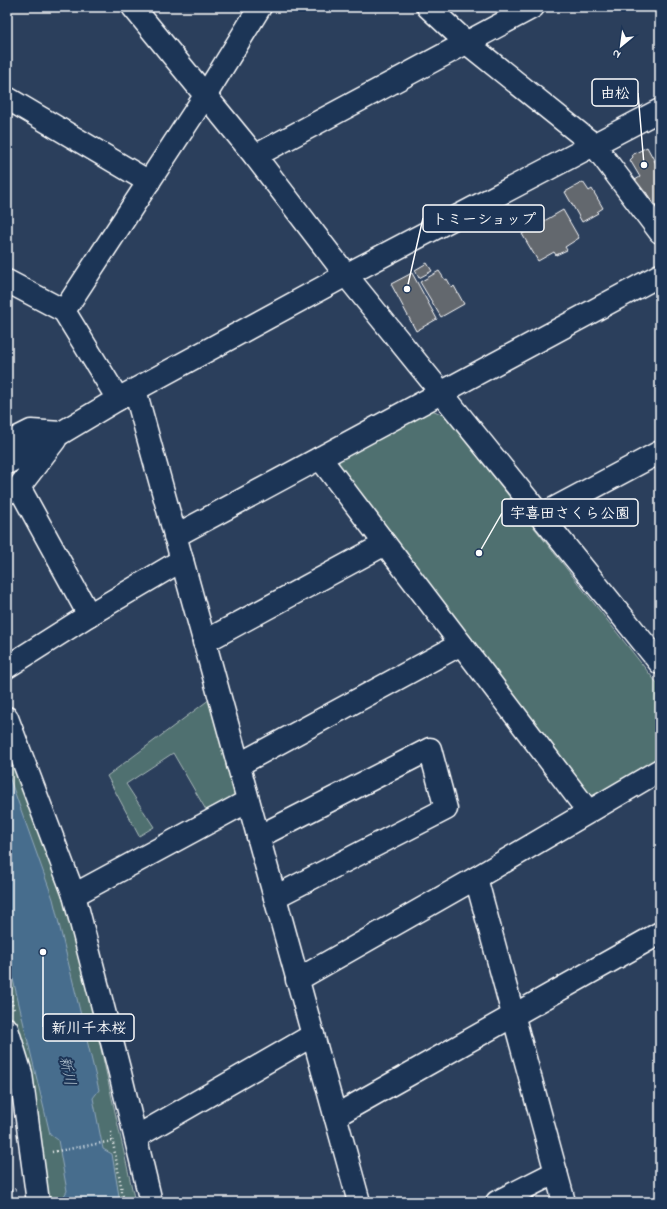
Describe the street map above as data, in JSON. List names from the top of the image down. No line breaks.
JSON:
{"water":["新川"],"places":["由松","トミーショップ","宇喜田さくら公園","新川千本桜"],"north":"bottom left"}
